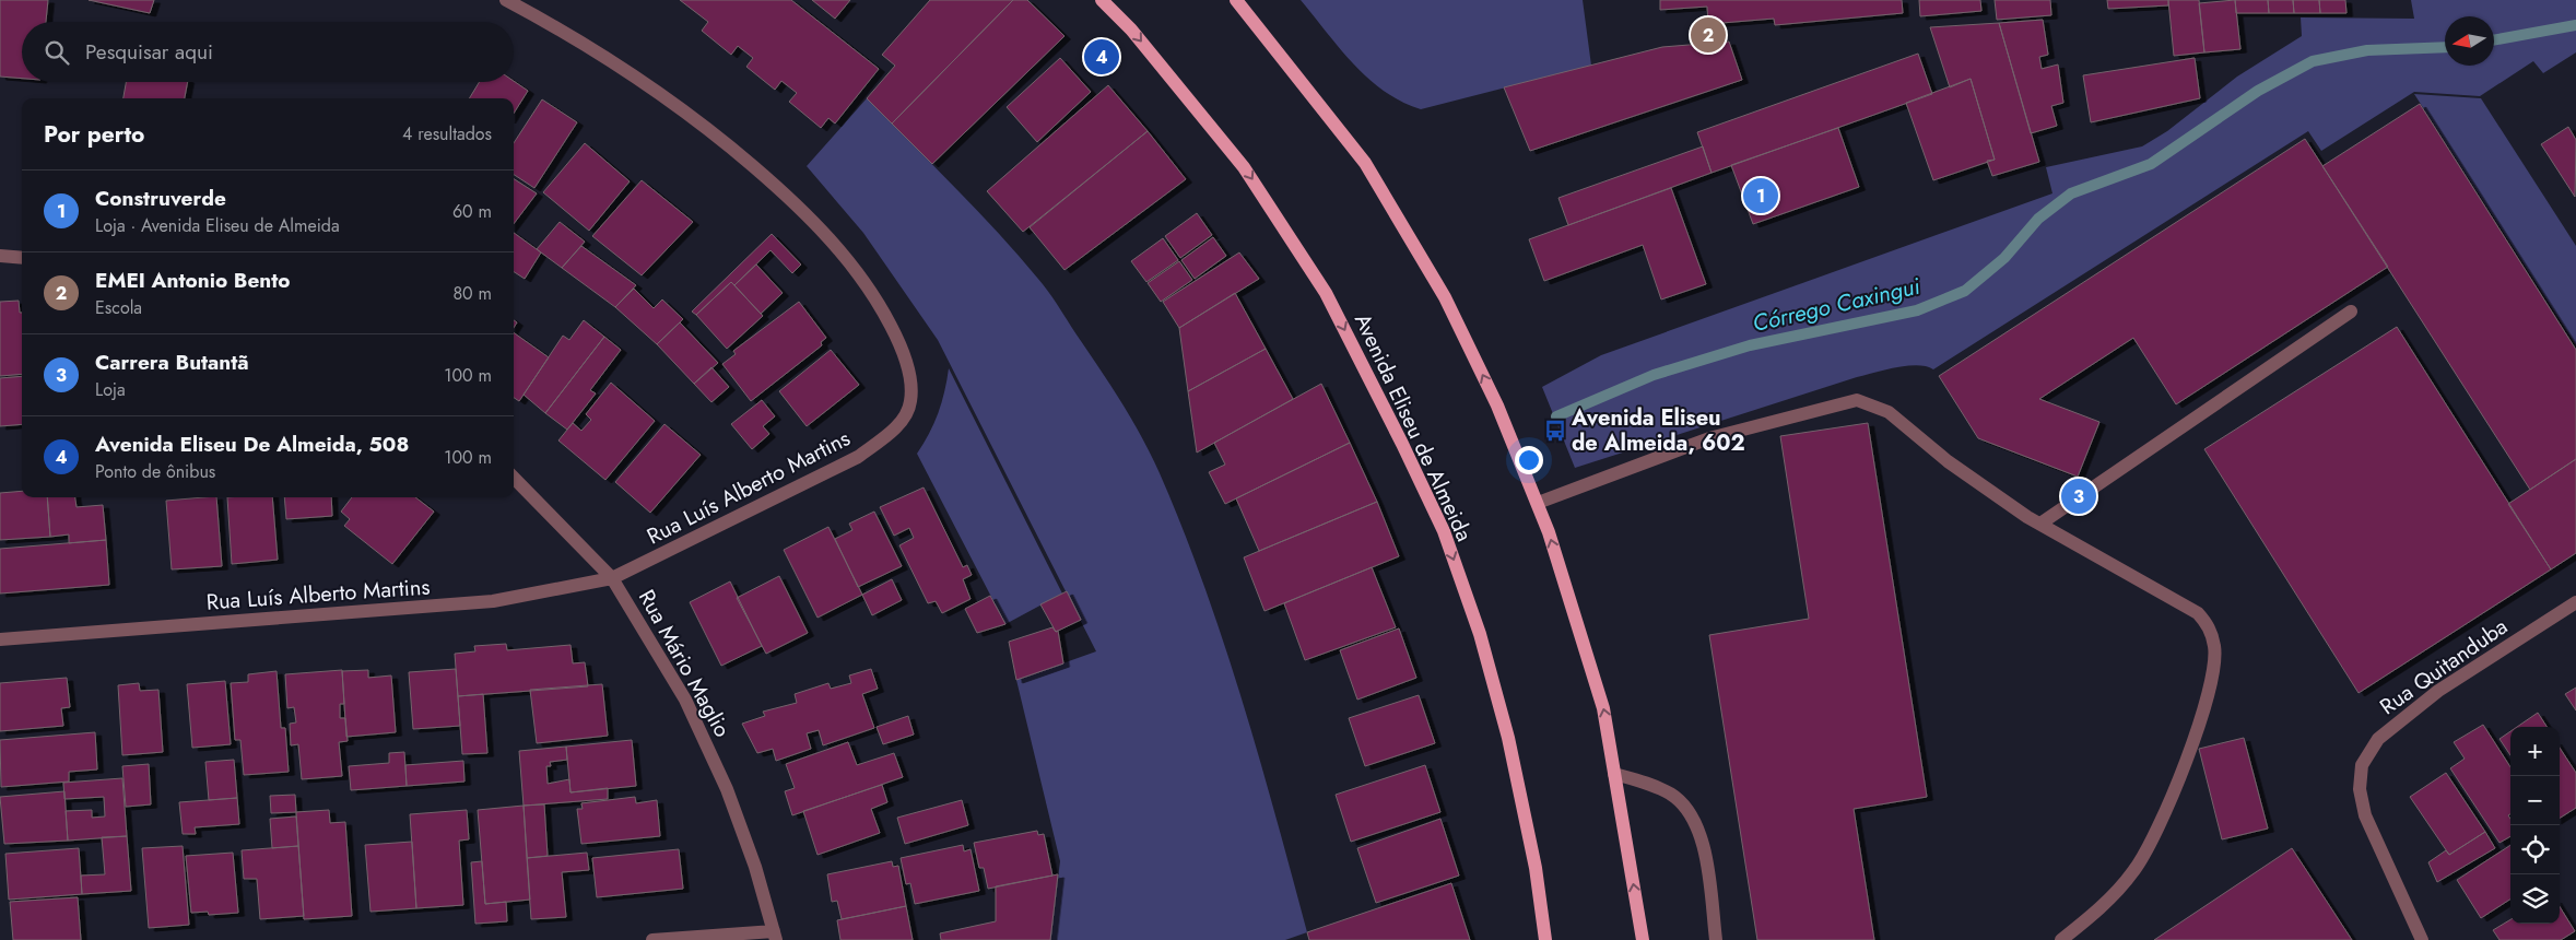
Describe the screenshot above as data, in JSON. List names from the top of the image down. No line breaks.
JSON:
{"streets":{"main road":["Avenida Eliseu de Almeida"],"street":["Rua Luís Alberto Martins","Rua Mário Maglio","Rua Quitanduba"]},"crossings":[["Rua Luís Alberto Martins","Rua Mário Maglio"]],"water":["Córrego Caxingui"],"places":{"bus stop":["Avenida Eliseu de Almeida, 602"]},"north":"left","page":{"pins":["2","4","1","3"],"search":"Pesquisar aqui","heading":["Por perto","4 resultados"],"list":[{"mark":"1","name":"Construverde","note":"Loja · Avenida Eliseu de Almeida","value":"60 m"},{"mark":"2","name":"EMEI Antonio Bento","note":"Escola","value":"80 m"},{"mark":"3","name":"Carrera Butantã","note":"Loja","value":"100 m"},{"mark":"4","name":"Avenida Eliseu De Almeida, 508","note":"Ponto de ônibus","value":"100 m"}],"map_buttons":["+","−"]}}
